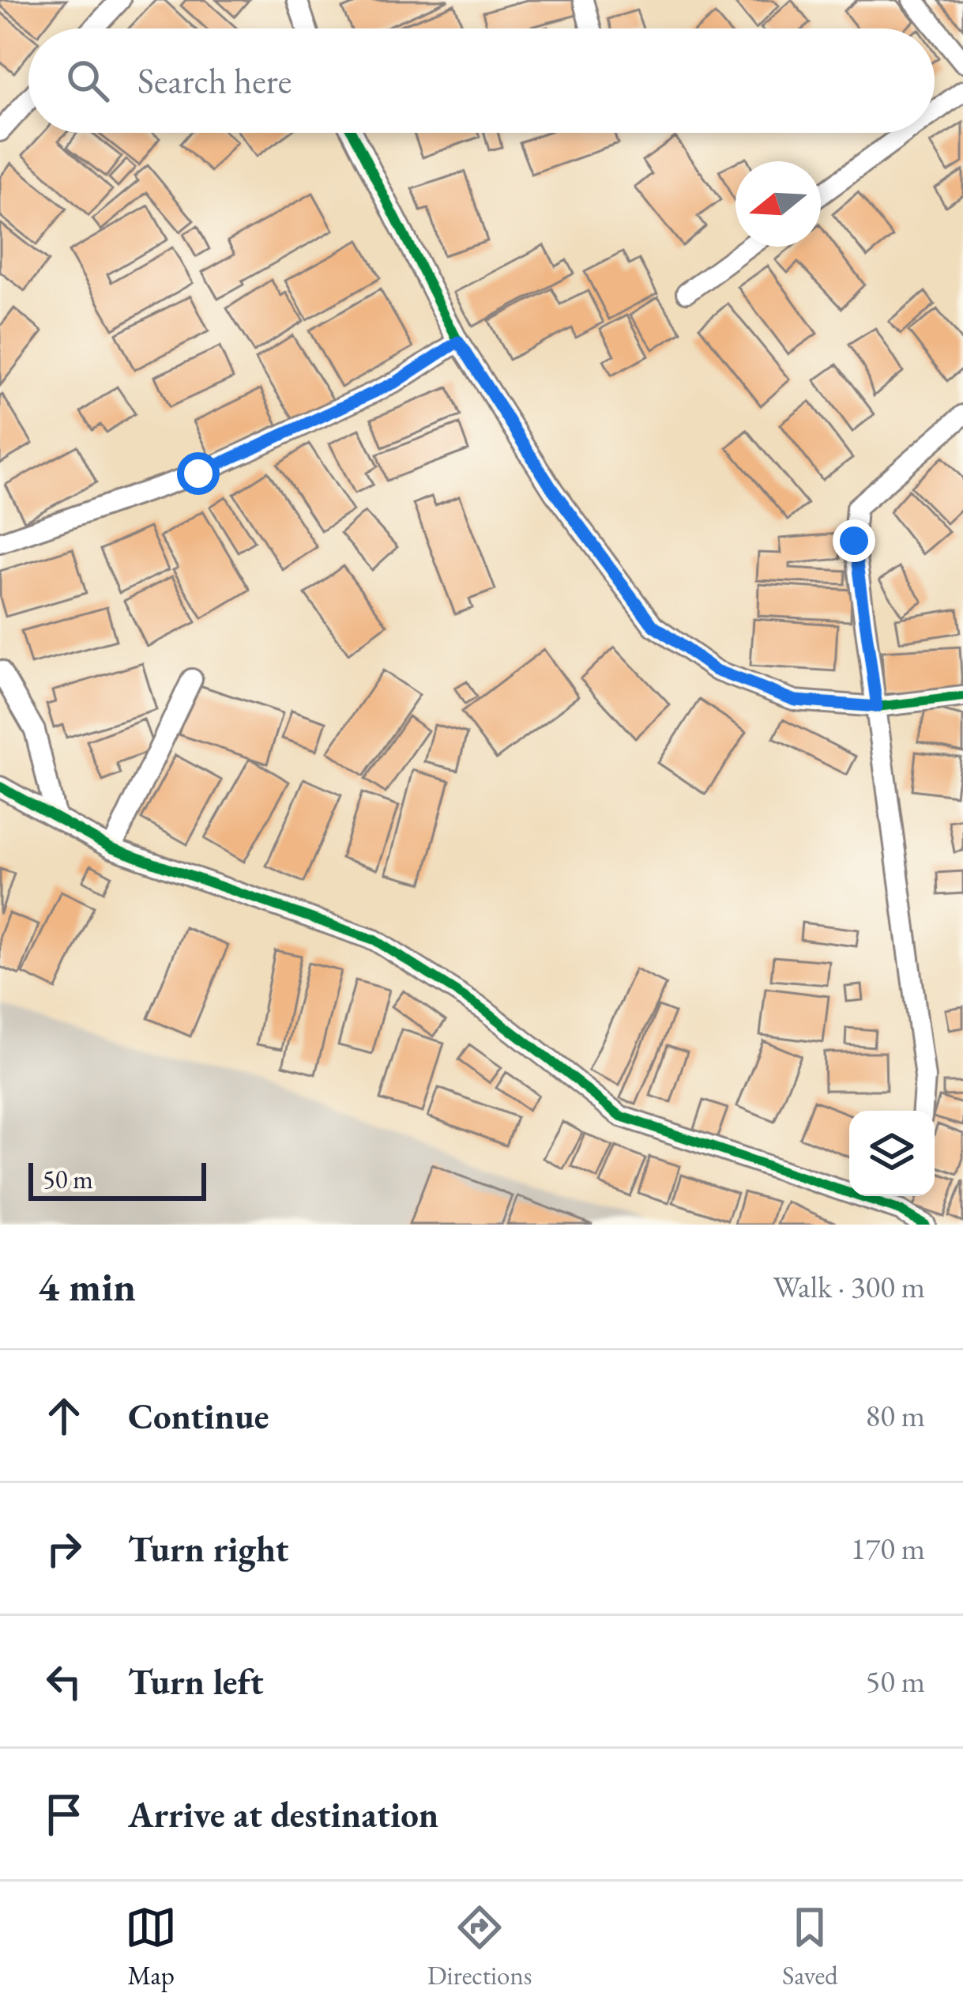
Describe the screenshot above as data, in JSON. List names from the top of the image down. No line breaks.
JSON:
{"scale_bar":"50 m","north":"left","page":{"search":"Search here","scale":"50 m","heading":["4 min","Walk · 300 m"],"list":[["Continue","80 m"],["Turn right","170 m"],["Turn left","50 m"],"Arrive at destination"],"nav":["Map","Directions","Saved"]}}
